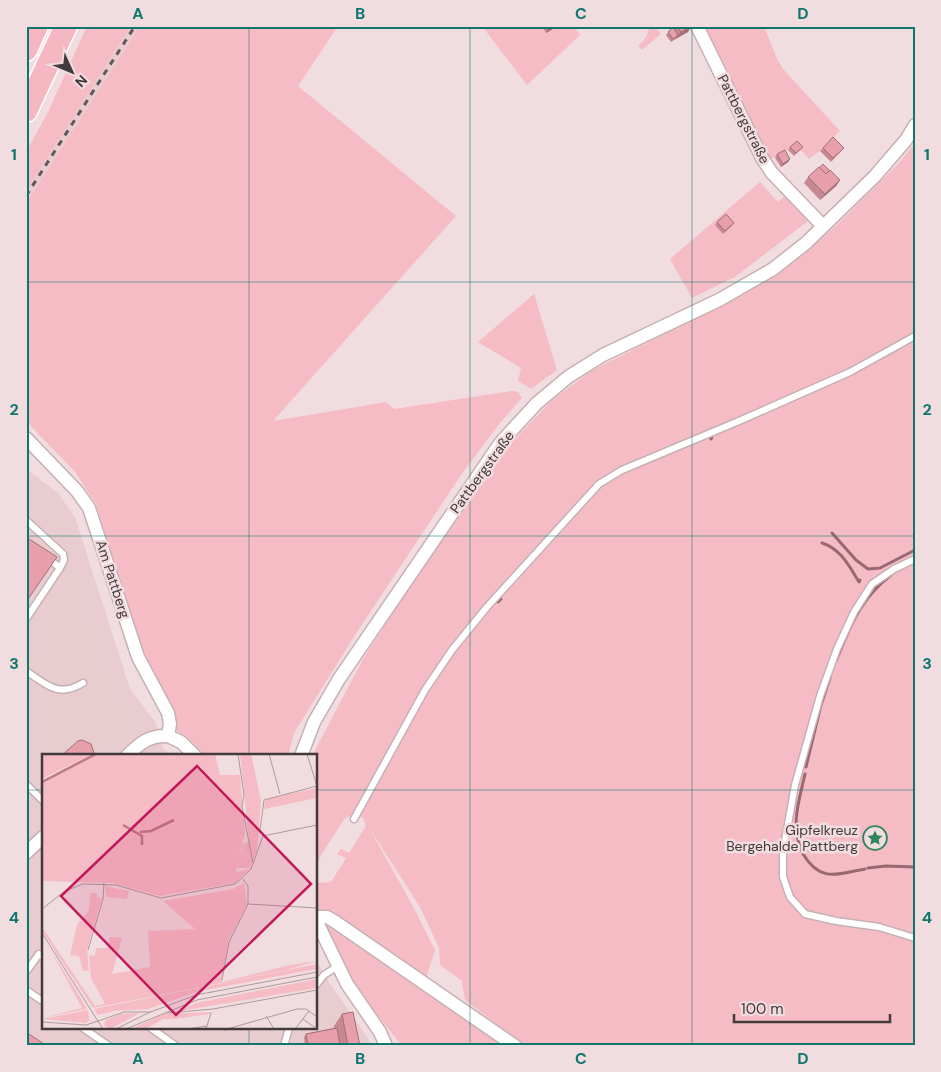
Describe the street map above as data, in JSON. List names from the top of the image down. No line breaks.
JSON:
{"streets":{"street":["Pattbergstraße","Am Pattberg"]},"places":{"place":["Gipfelkreuz Bergehalde Pattberg"]},"scale_bar":"100 m","north":"bottom right","grid":{"columns":["A","B","C","D"],"rows":["1","2","3","4"]}}
